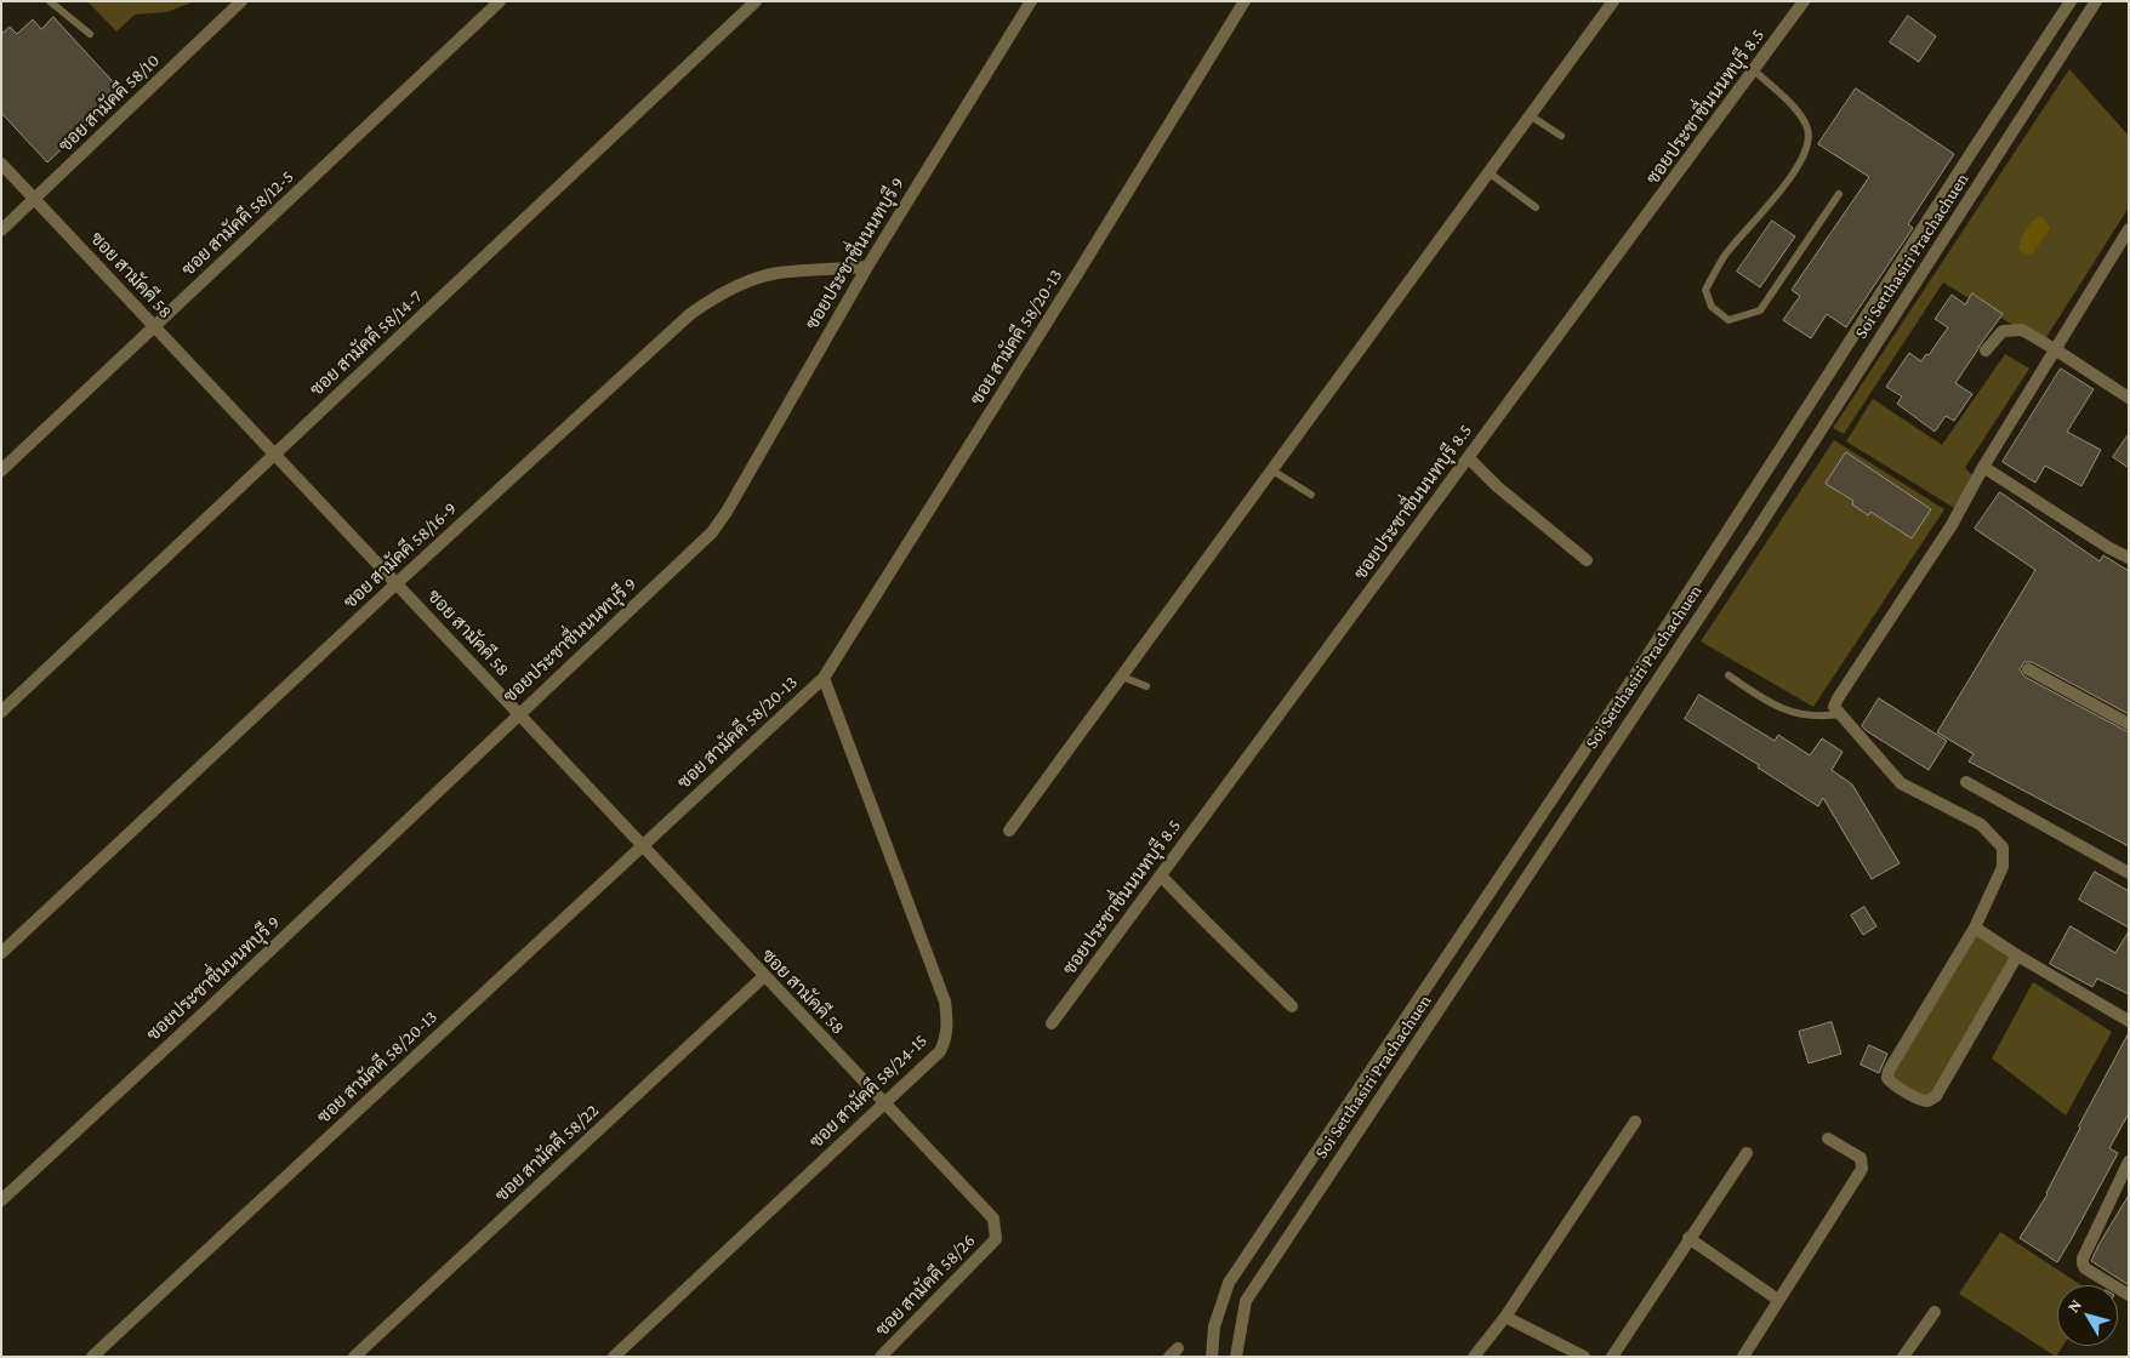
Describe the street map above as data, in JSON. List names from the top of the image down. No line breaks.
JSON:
{"streets":{"street":["ซอย สามัคคี 58/10","ซอยประชาชื่นนนทบุรี 8.5","ซอย สามัคคี 58/12-5","ซอยประชาชื่นนนทบุรี 9","Soi Setthasiri Prachachuen","ซอย สามัคคี 58","ซอย สามัคคี 58/20-13","ซอย สามัคคี 58/14-7","ซอย สามัคคี 58/16-9","ซอย สามัคคี 58/24-15","ซอย สามัคคี 58/22","ซอย สามัคคี 58/26"]},"crossings":[["ซอย สามัคคี 58/10","ซอย สามัคคี 58"],["ซอย สามัคคี 58/12-5","ซอย สามัคคี 58"],["ซอยประชาชื่นนนทบุรี 9","ซอย สามัคคี 58"],["ซอยประชาชื่นนนทบุรี 9","ซอย สามัคคี 58/16-9"],["ซอย สามัคคี 58","ซอย สามัคคี 58/20-13"],["ซอย สามัคคี 58","ซอย สามัคคี 58/14-7"],["ซอย สามัคคี 58","ซอย สามัคคี 58/16-9"],["ซอย สามัคคี 58","ซอย สามัคคี 58/24-15"],["ซอย สามัคคี 58","ซอย สามัคคี 58/22"],["ซอย สามัคคี 58","ซอย สามัคคี 58/26"],["ซอย สามัคคี 58/20-13","ซอย สามัคคี 58/24-15"]],"north":"top left"}
